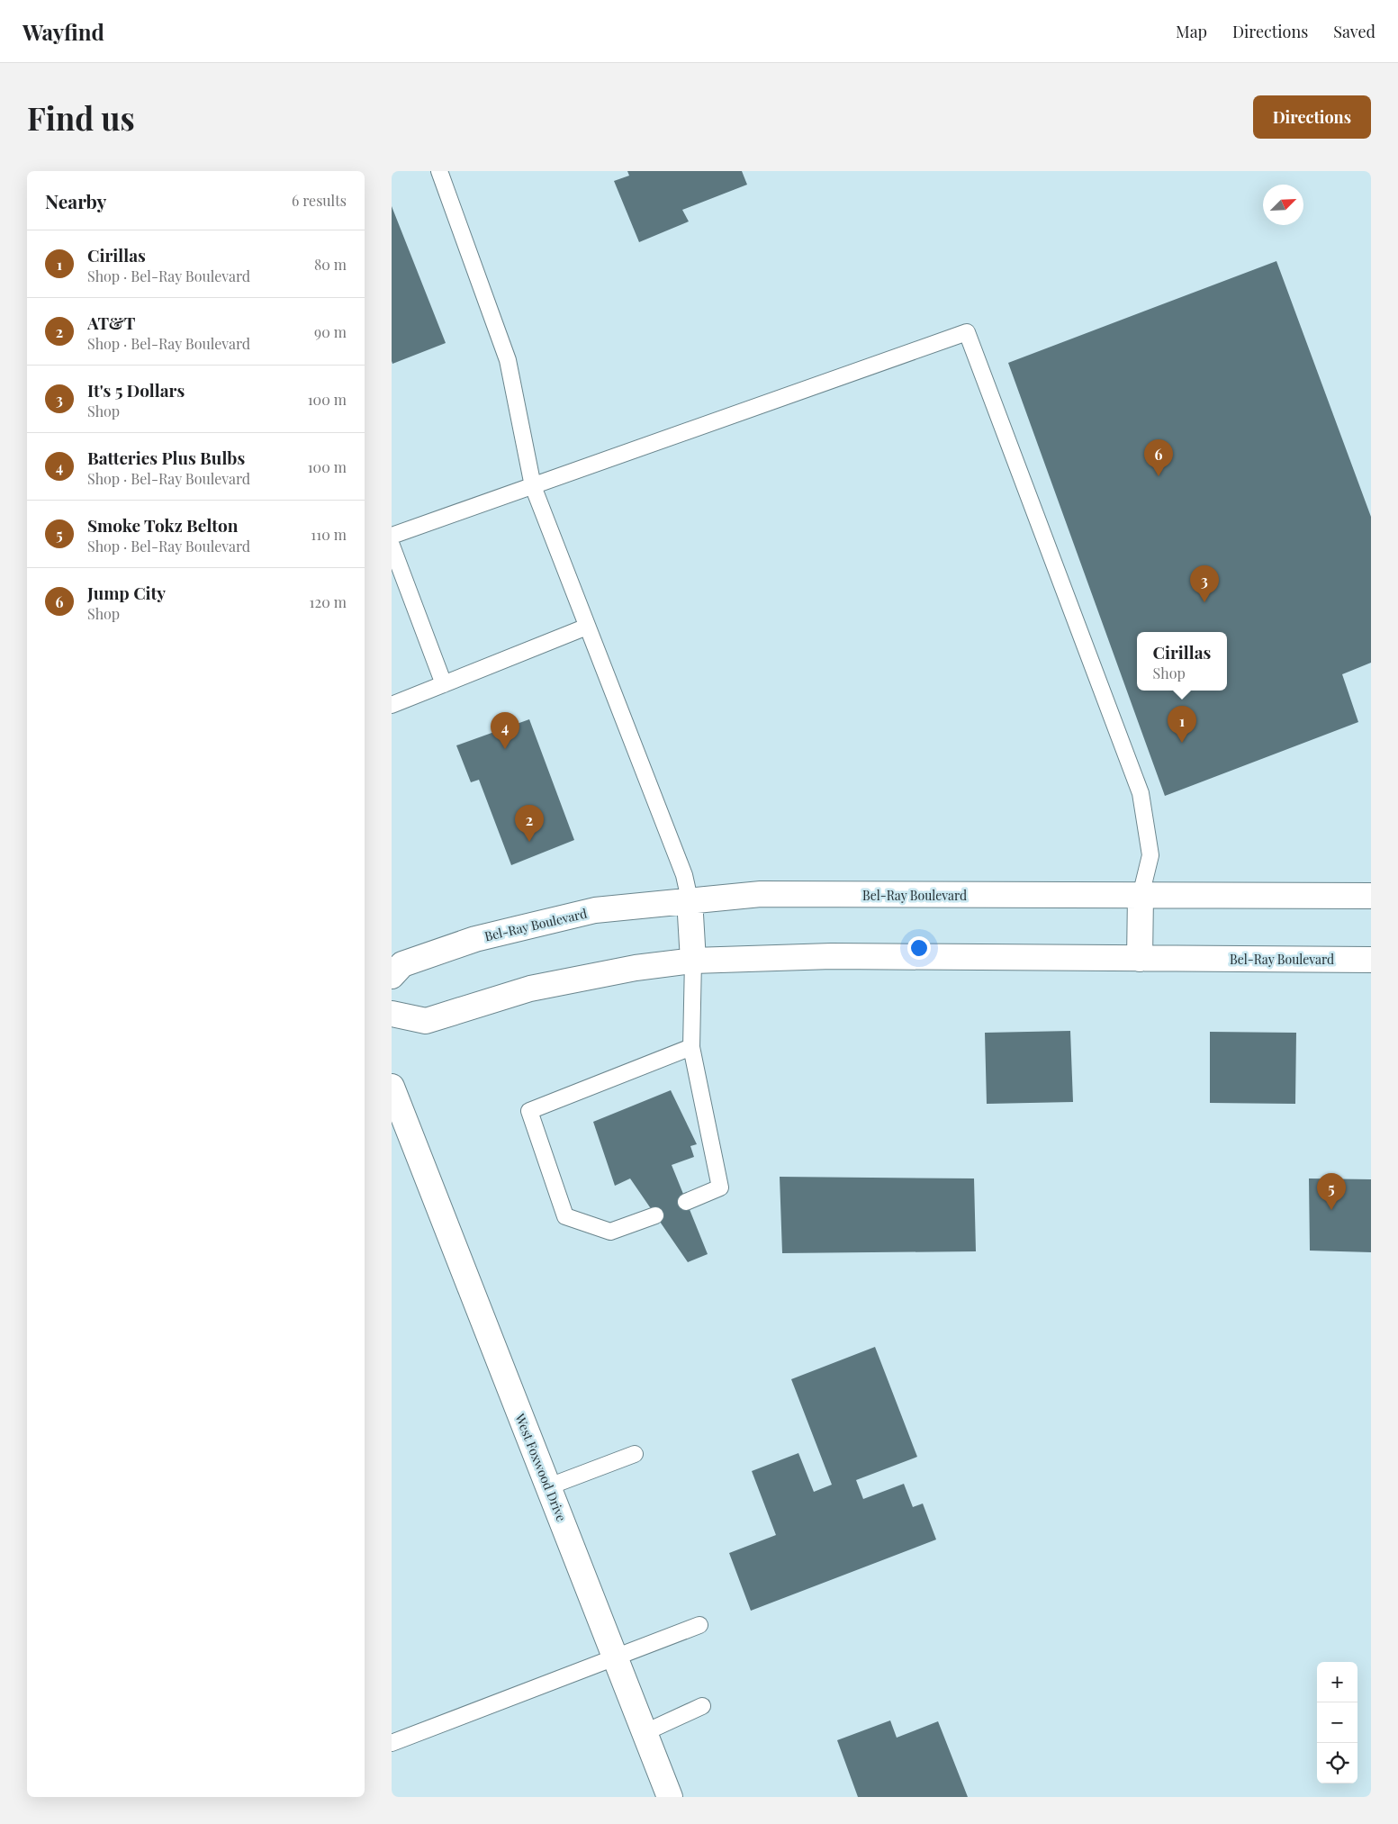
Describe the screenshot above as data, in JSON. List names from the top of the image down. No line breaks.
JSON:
{"streets":{"street":["Bel-Ray Boulevard","West Foxwood Drive"]},"north":"top right","page":{"header":"Wayfind","nav":["Map","Directions","Saved"],"buttons":"Directions","title":"Find us","heading":["Nearby","6 results"],"list":[{"mark":"1","name":"Cirillas","note":"Shop · Bel-Ray Boulevard","value":"80 m"},{"mark":"2","name":"AT&T","note":"Shop · Bel-Ray Boulevard","value":"90 m"},{"mark":"3","name":"It's 5 Dollars","note":"Shop","value":"100 m"},{"mark":"4","name":"Batteries Plus Bulbs","note":"Shop · Bel-Ray Boulevard","value":"100 m"},{"mark":"5","name":"Smoke Tokz Belton","note":"Shop · Bel-Ray Boulevard","value":"110 m"},{"mark":"6","name":"Jump City","note":"Shop","value":"120 m"}],"pins":["6","3","1","4","2","5"],"popup":["Cirillas","Shop"],"map_buttons":["+","−"]}}
